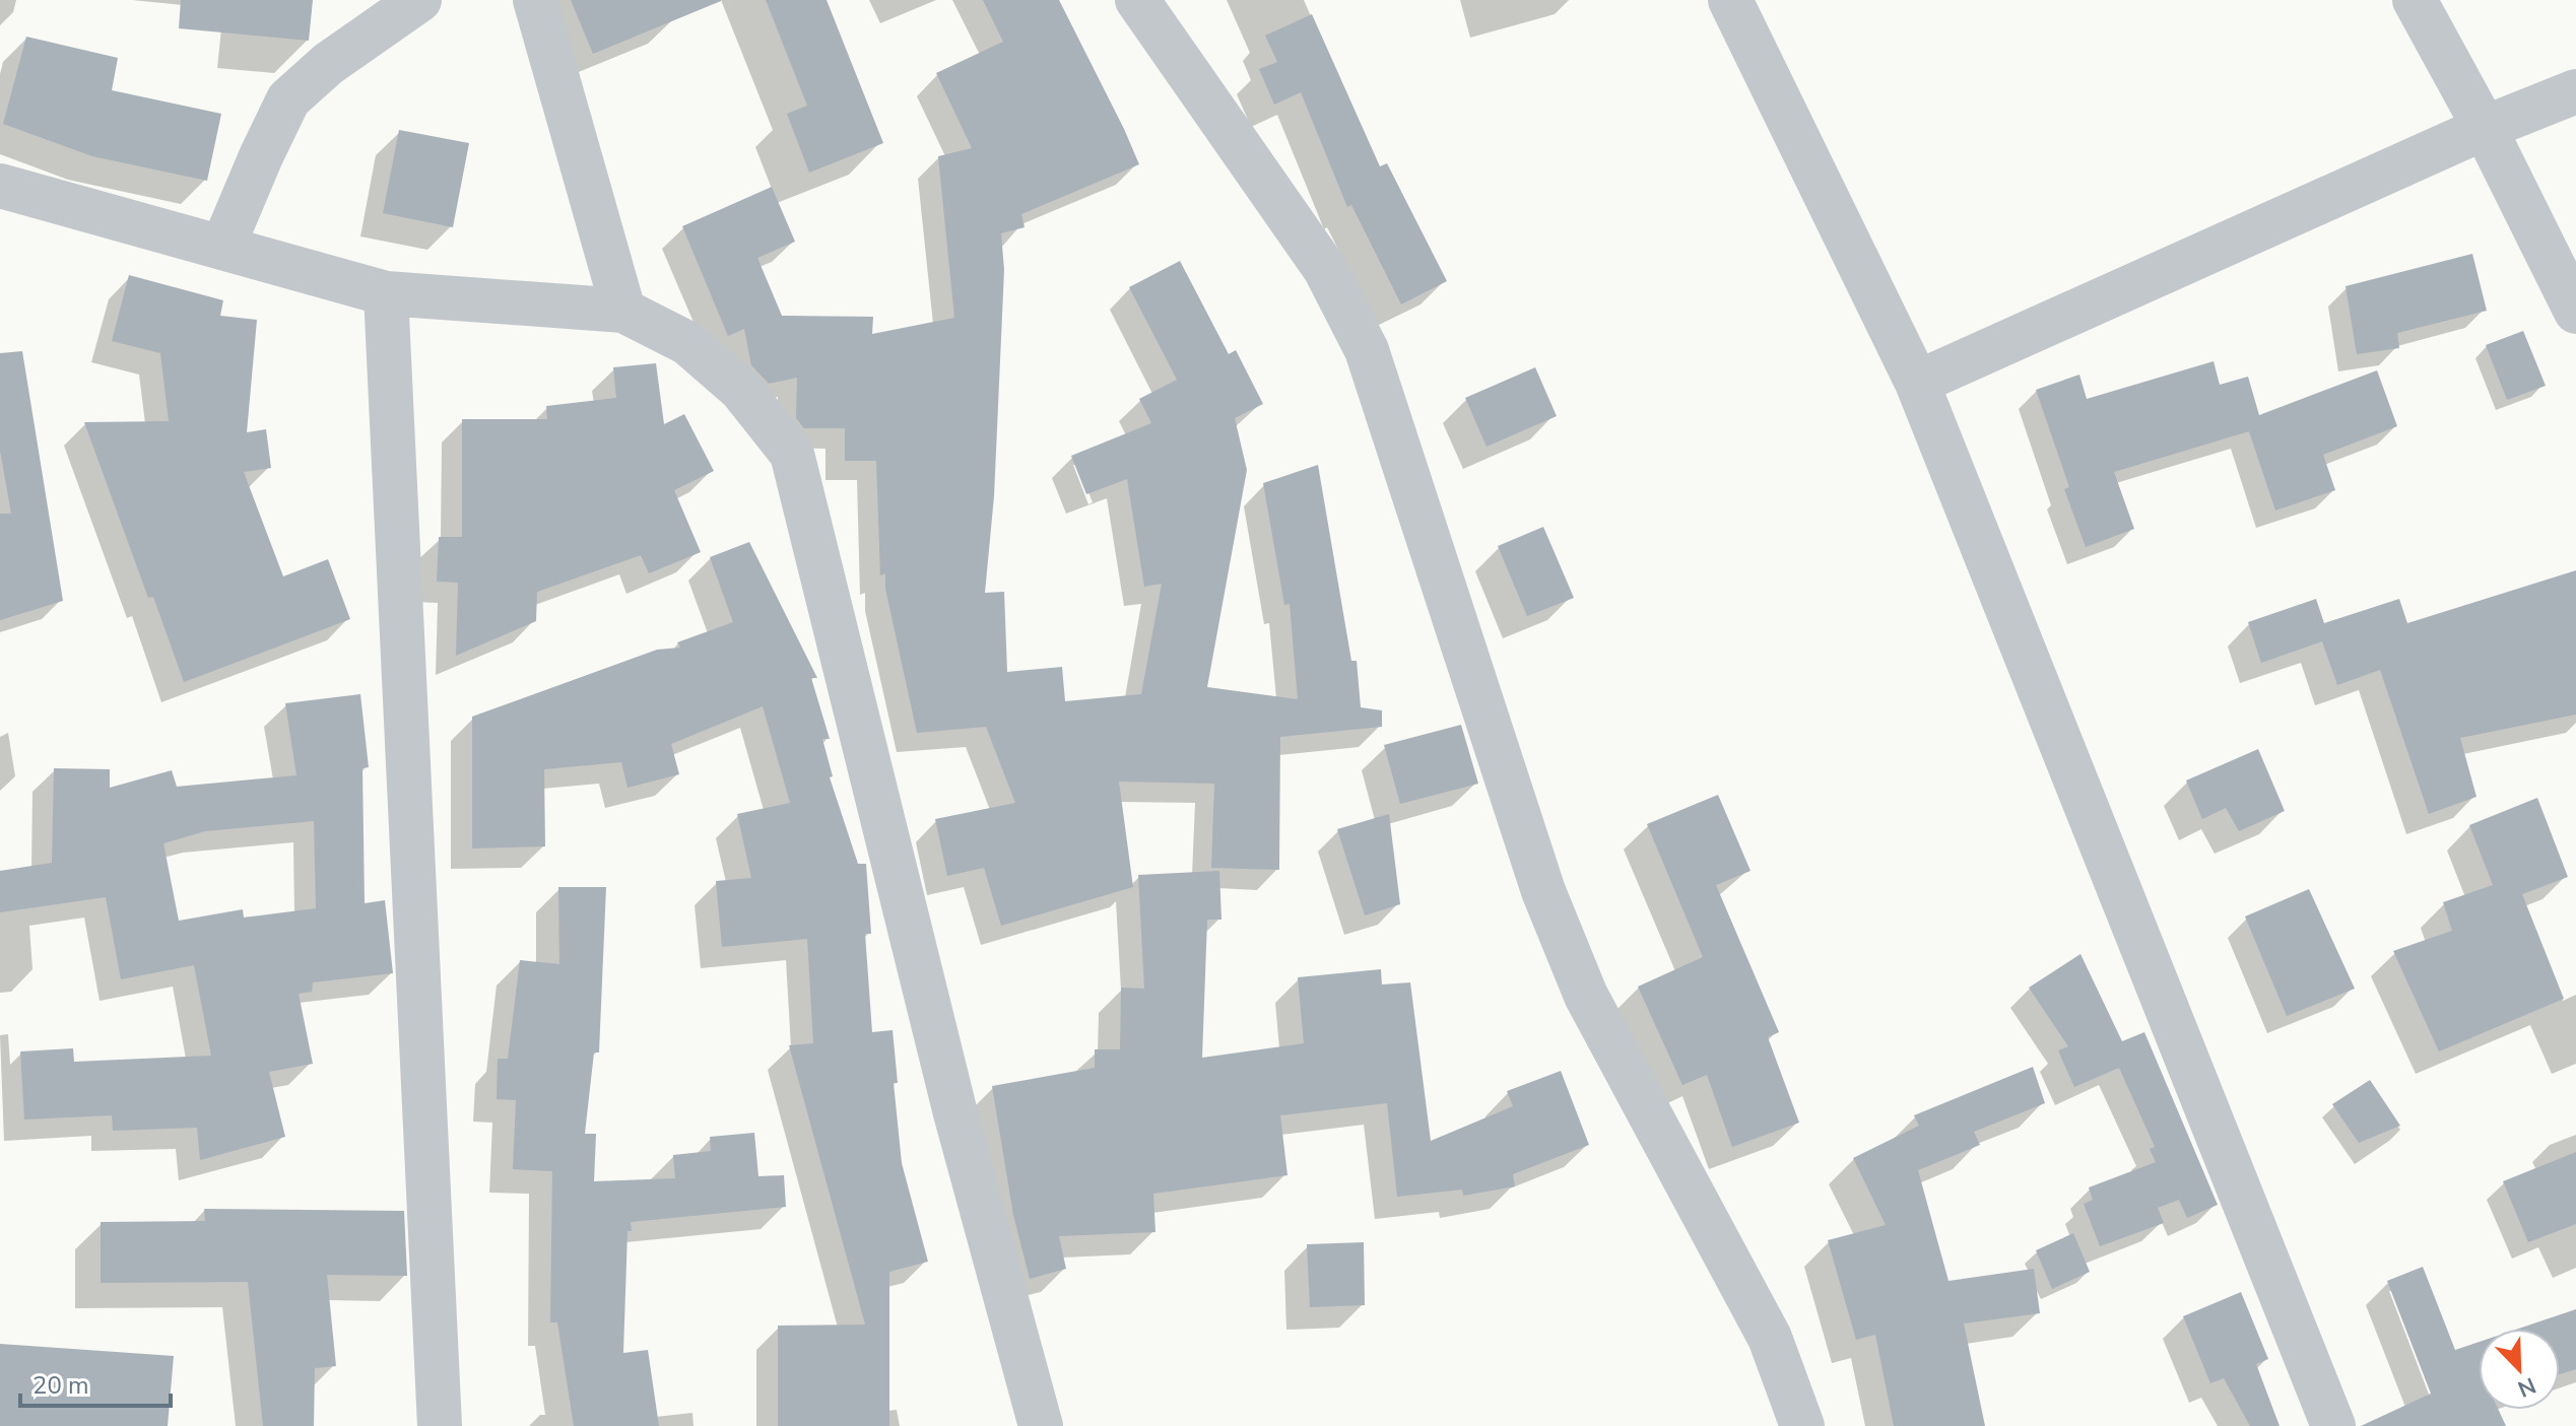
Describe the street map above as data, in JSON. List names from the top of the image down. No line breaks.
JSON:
{"scale_bar":"20 m","north":"bottom right"}
